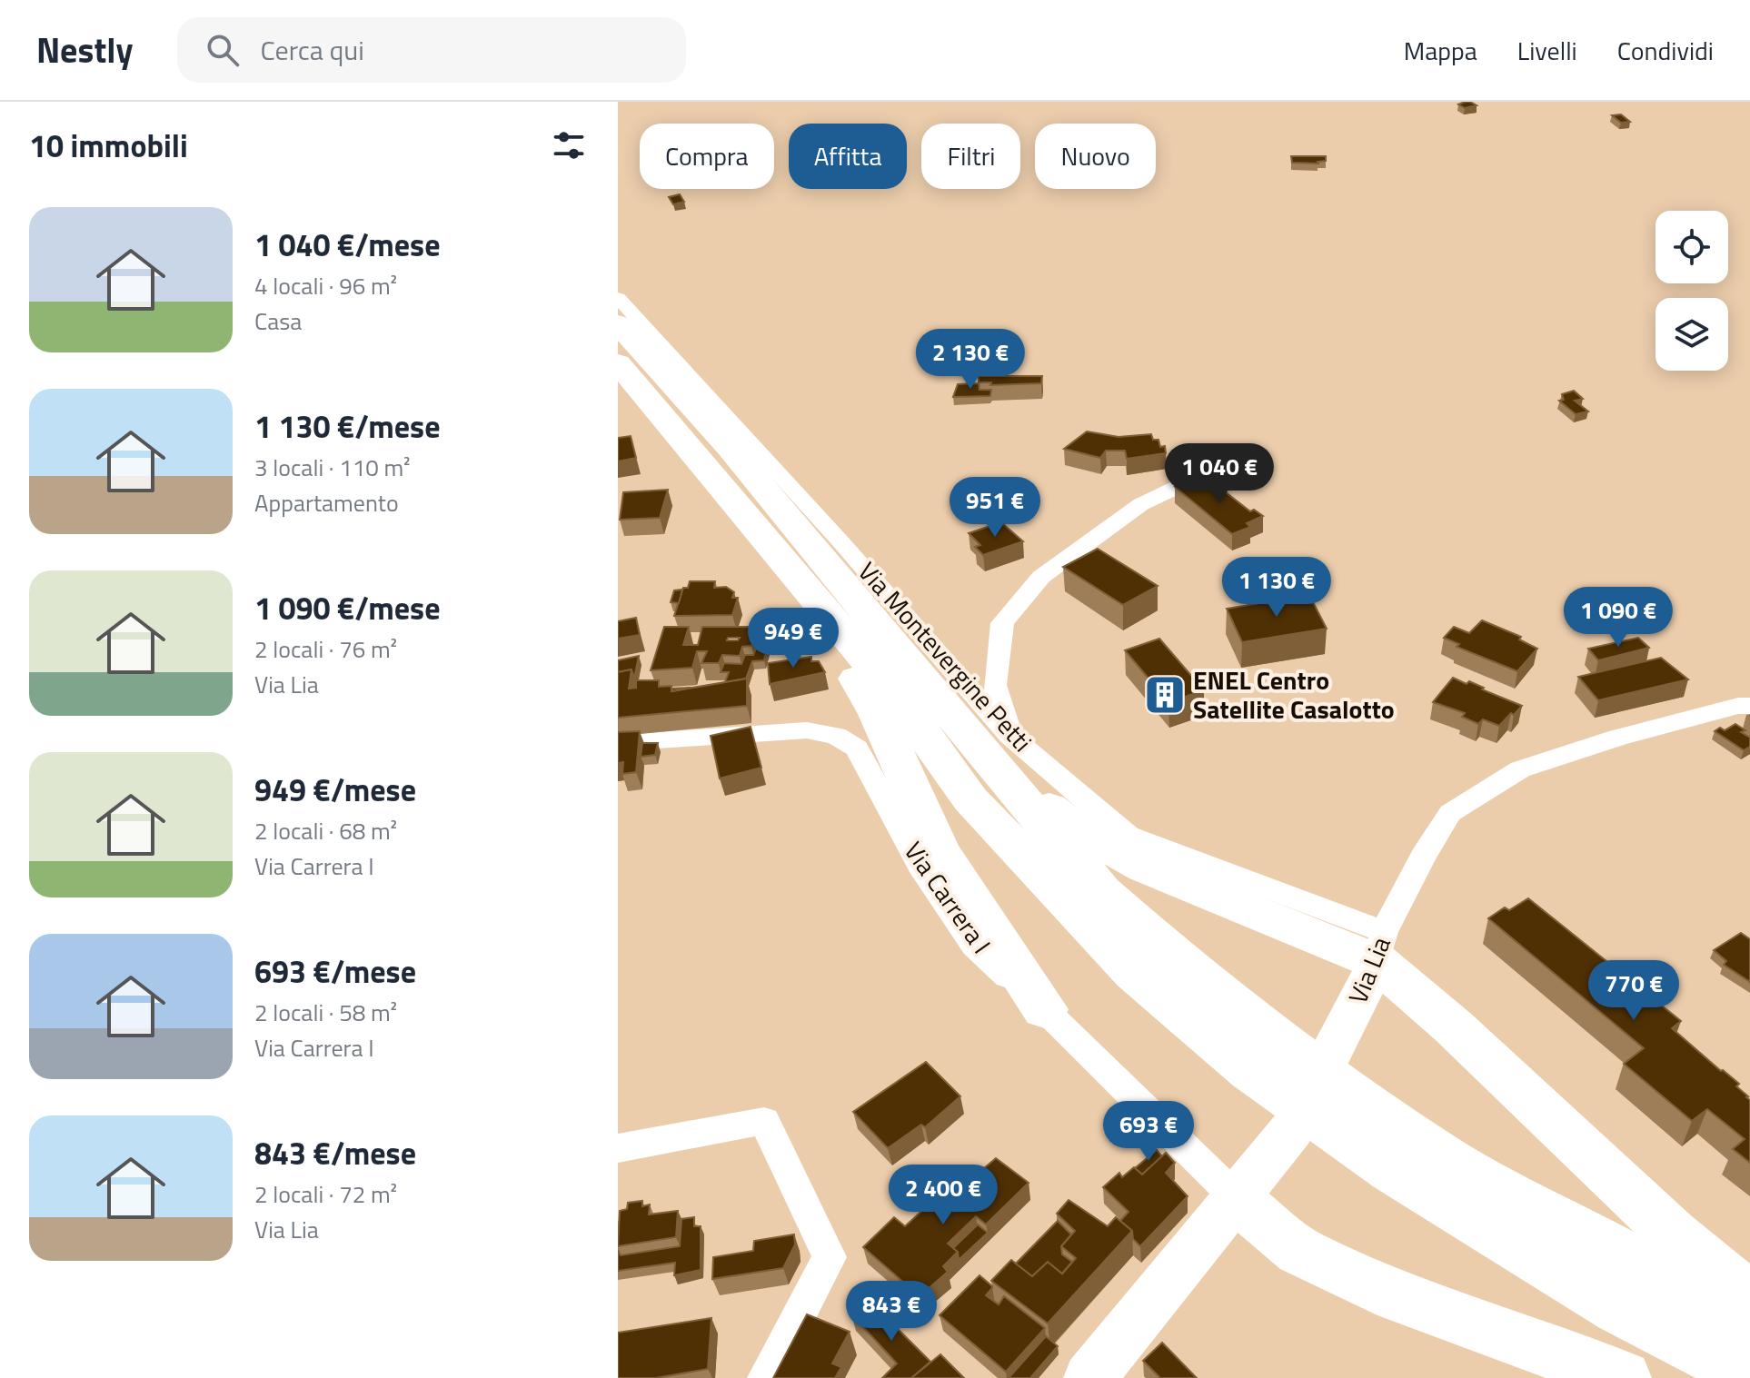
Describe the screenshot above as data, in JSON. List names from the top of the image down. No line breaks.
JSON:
{"streets":{"street":["Via Montevergine Petti","Via Carrera I","Via Lia"]},"crossings":[["Via Carrera I","Via Lia"]],"places":{"building":["ENEL Centro Satellite Casalotto"]},"page":{"header":"Nestly","search":"Cerca qui","nav":["Mappa","Livelli","Condividi"],"heading":"10 immobili","chip":["Compra","Affitta","Filtri","Nuovo"],"list":[{"name":"1 040 €/mese","note":"4 locali · 96 m² · Casa"},{"name":"1 130 €/mese","note":"3 locali · 110 m² · Appartamento"},{"name":"1 090 €/mese","note":"2 locali · 76 m² · Via Lia"},{"name":"949 €/mese","note":"2 locali · 68 m² · Via Carrera I"},{"name":"693 €/mese","note":"2 locali · 58 m² · Via Carrera I"},{"name":"843 €/mese","note":"2 locali · 72 m² · Via Lia"}],"price":["2 130 €","1 040 €","951 €","1 130 €","1 090 €","949 €","770 €","693 €","2 400 €","843 €"]}}
